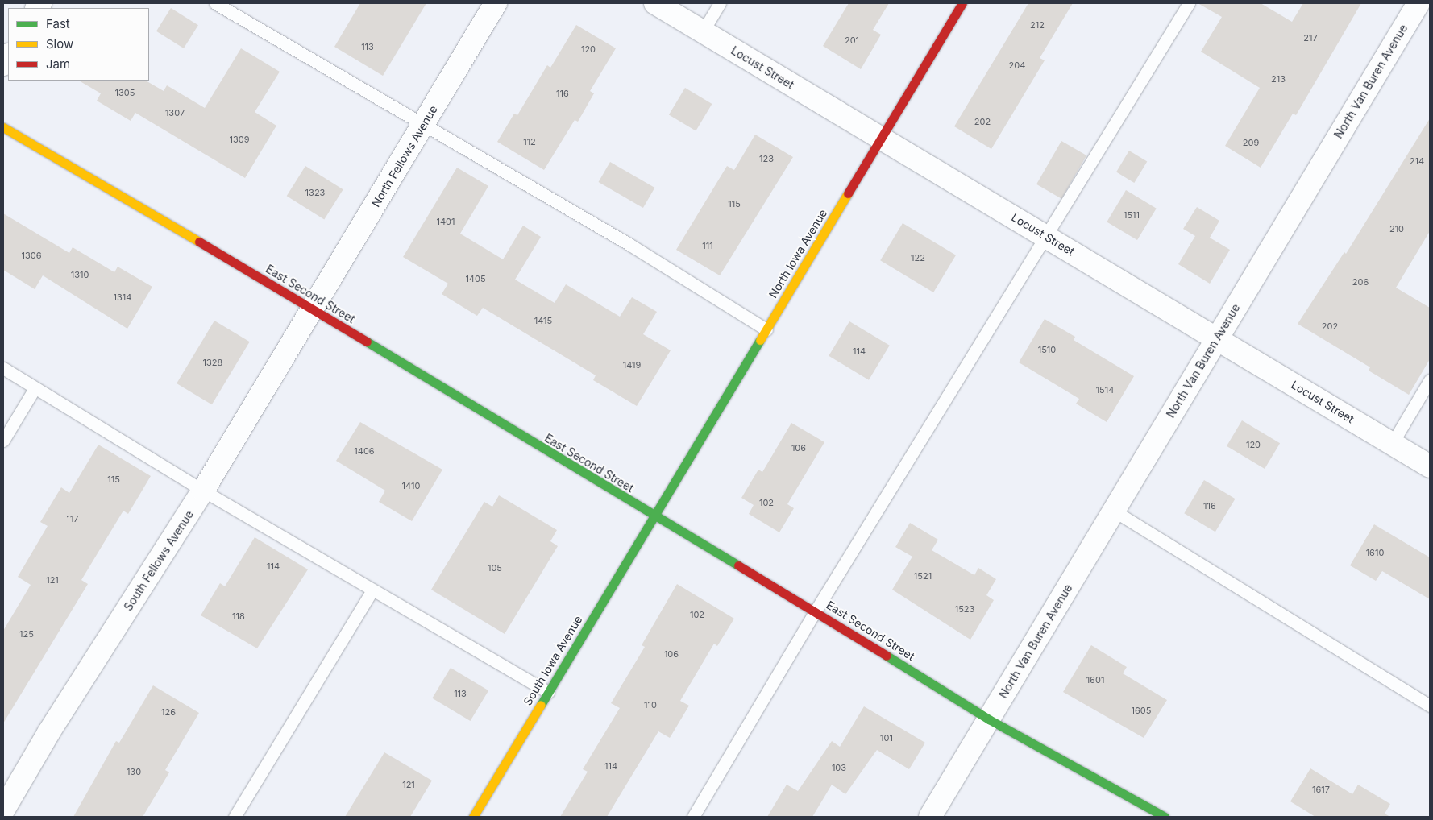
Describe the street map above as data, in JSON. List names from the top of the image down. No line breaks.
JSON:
{"streets":{"street":["Locust Street","North Van Buren Avenue","North Fellows Avenue","North Iowa Avenue","East Second Street","South Fellows Avenue","South Iowa Avenue"]},"crossings":[["Locust Street","North Van Buren Avenue"],["Locust Street","North Iowa Avenue"],["North Van Buren Avenue","East Second Street"],["North Fellows Avenue","East Second Street"],["North Fellows Avenue","South Fellows Avenue"],["North Iowa Avenue","East Second Street"],["North Iowa Avenue","South Iowa Avenue"],["East Second Street","South Fellows Avenue"],["East Second Street","South Iowa Avenue"]],"house_numbers":["212","217","201","113","120","204","213","1305","116","1307","202","1309","112","209","123","214","1323","115","1511","1401","210","111","1306","122","1310","1405","206","1314","1415","202","1510","114","1328","1419","1514","120","106","1406","115","1410","102","116","117","1610","114","105","1521","121","1523","102","118","125","106","1601","113","110","1605","126","101","114","103","130","121","1617"],"legend":["Fast","Slow","Jam"]}
